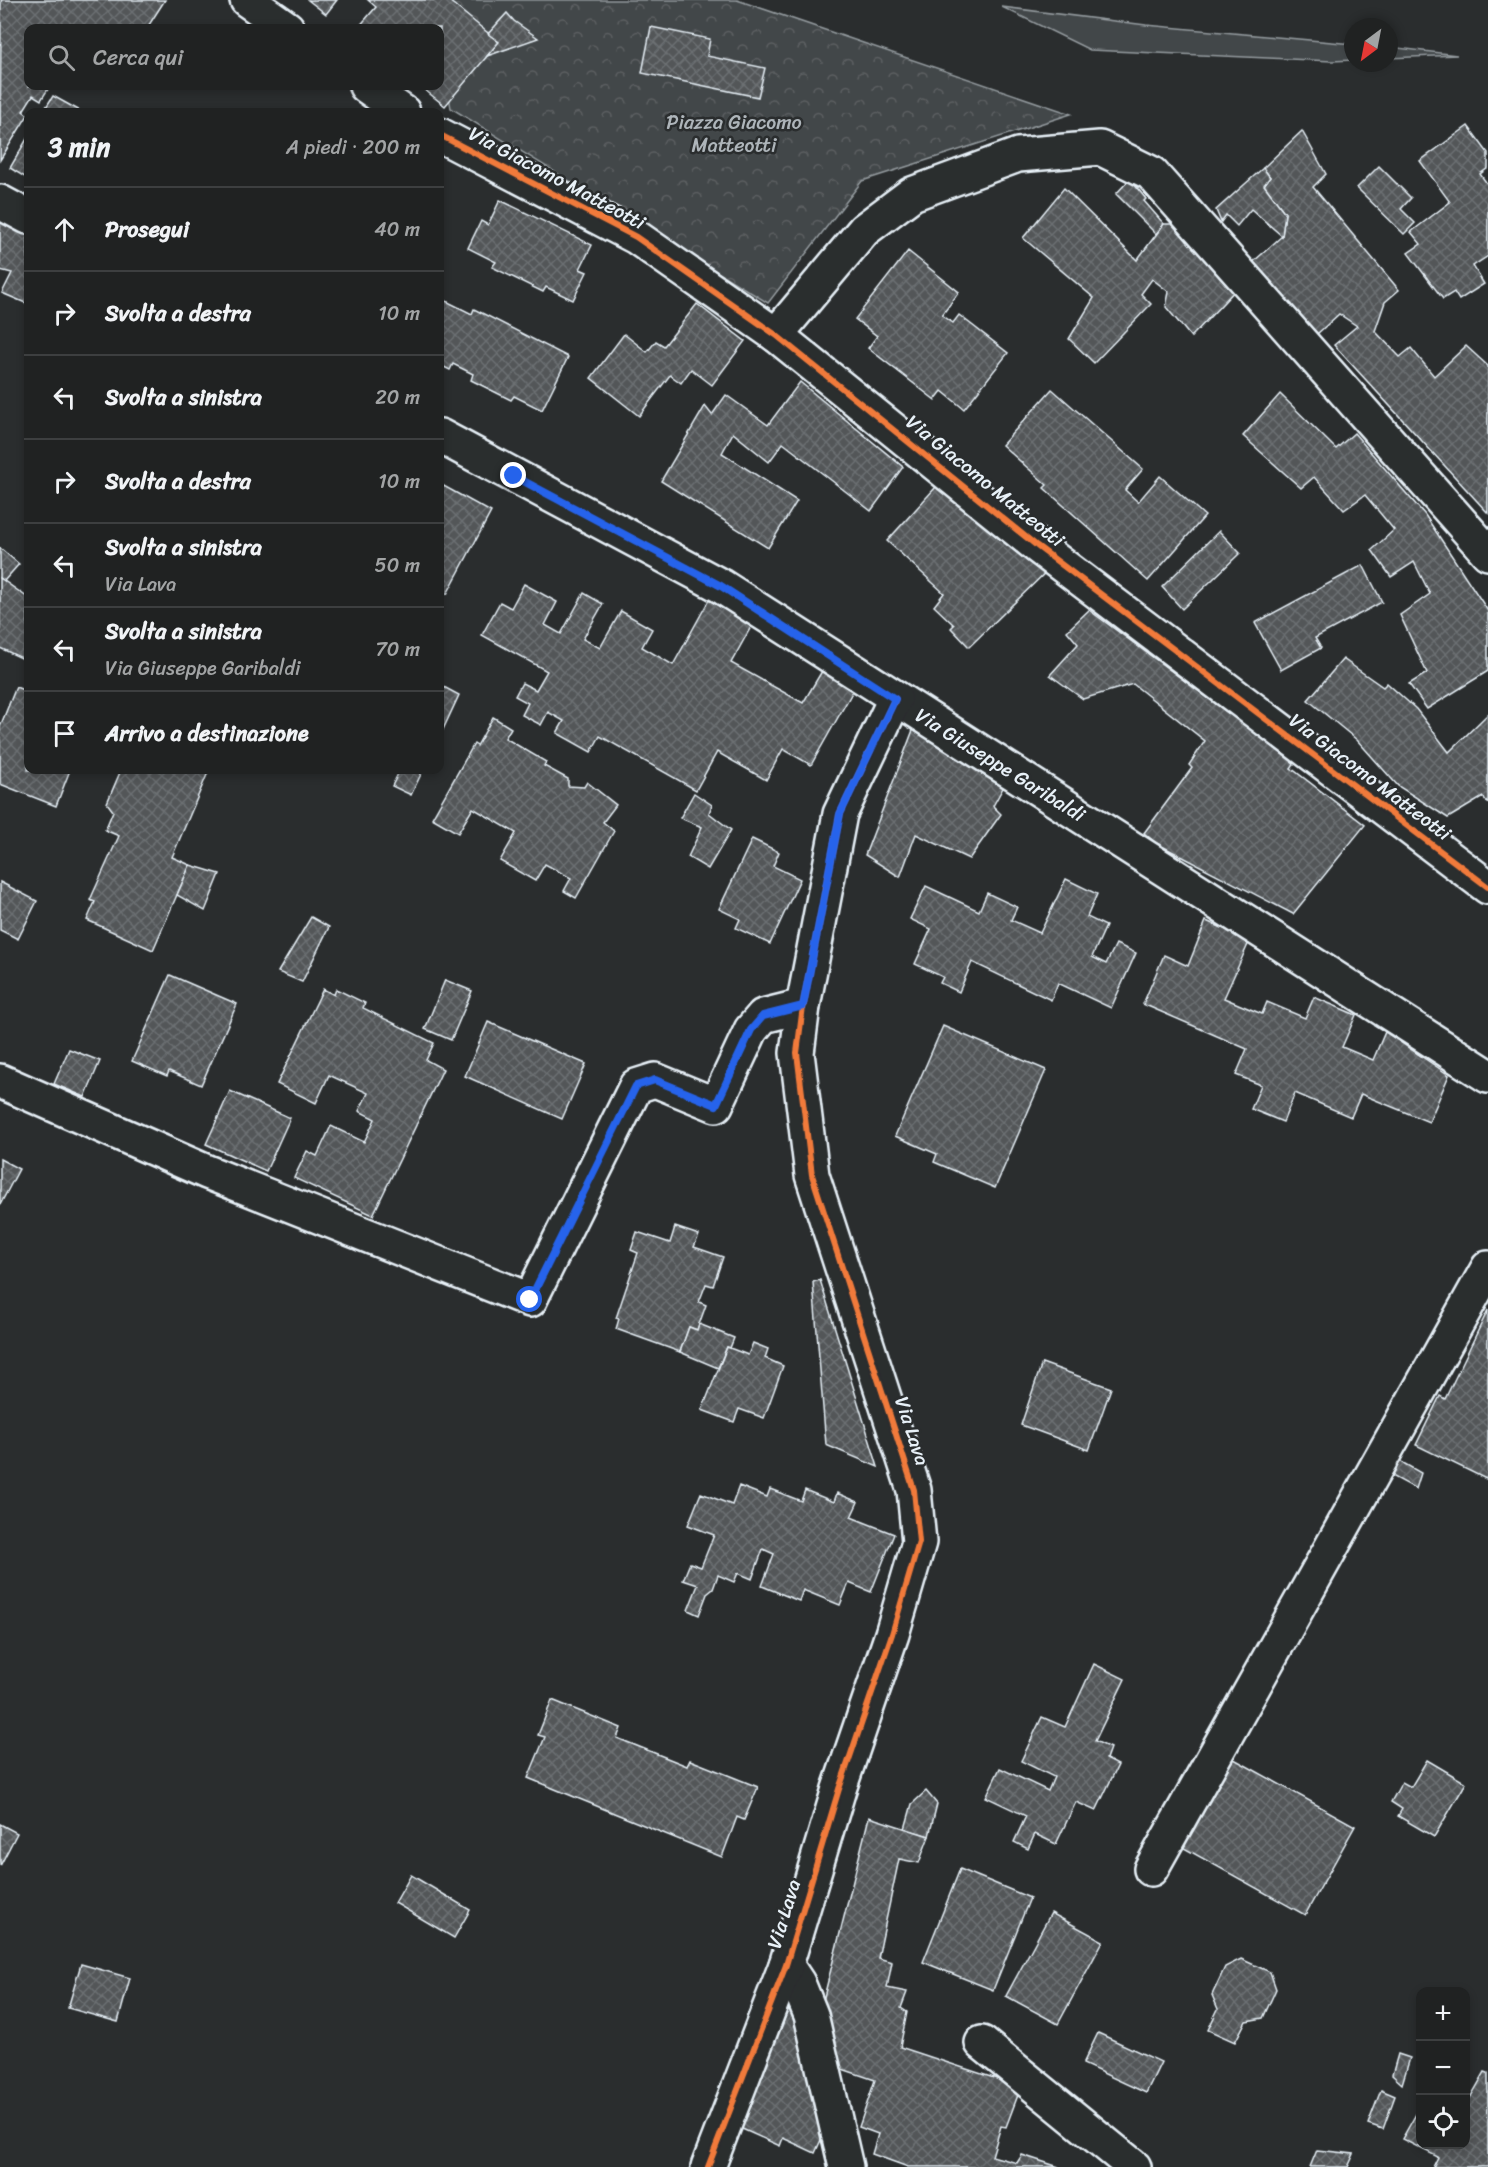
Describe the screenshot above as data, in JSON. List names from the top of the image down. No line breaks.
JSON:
{"streets":{"street":["Via Giacomo Matteotti","Via Giuseppe Garibaldi","Via Lava"]},"crossings":[["Via Giuseppe Garibaldi","Via Lava"]],"parks":["Piazza Giacomo Matteotti"],"north":"bottom left","page":{"search":"Cerca qui","heading":["3 min","A piedi · 200 m"],"list":[["Prosegui","40 m"],["Svolta a destra","10 m"],["Svolta a sinistra","20 m"],["Svolta a destra","10 m"],["Svolta a sinistra","Via Lava","50 m"],["Svolta a sinistra","Via Giuseppe Garibaldi","70 m"],"Arrivo a destinazione"],"map_buttons":["+","−"]}}
